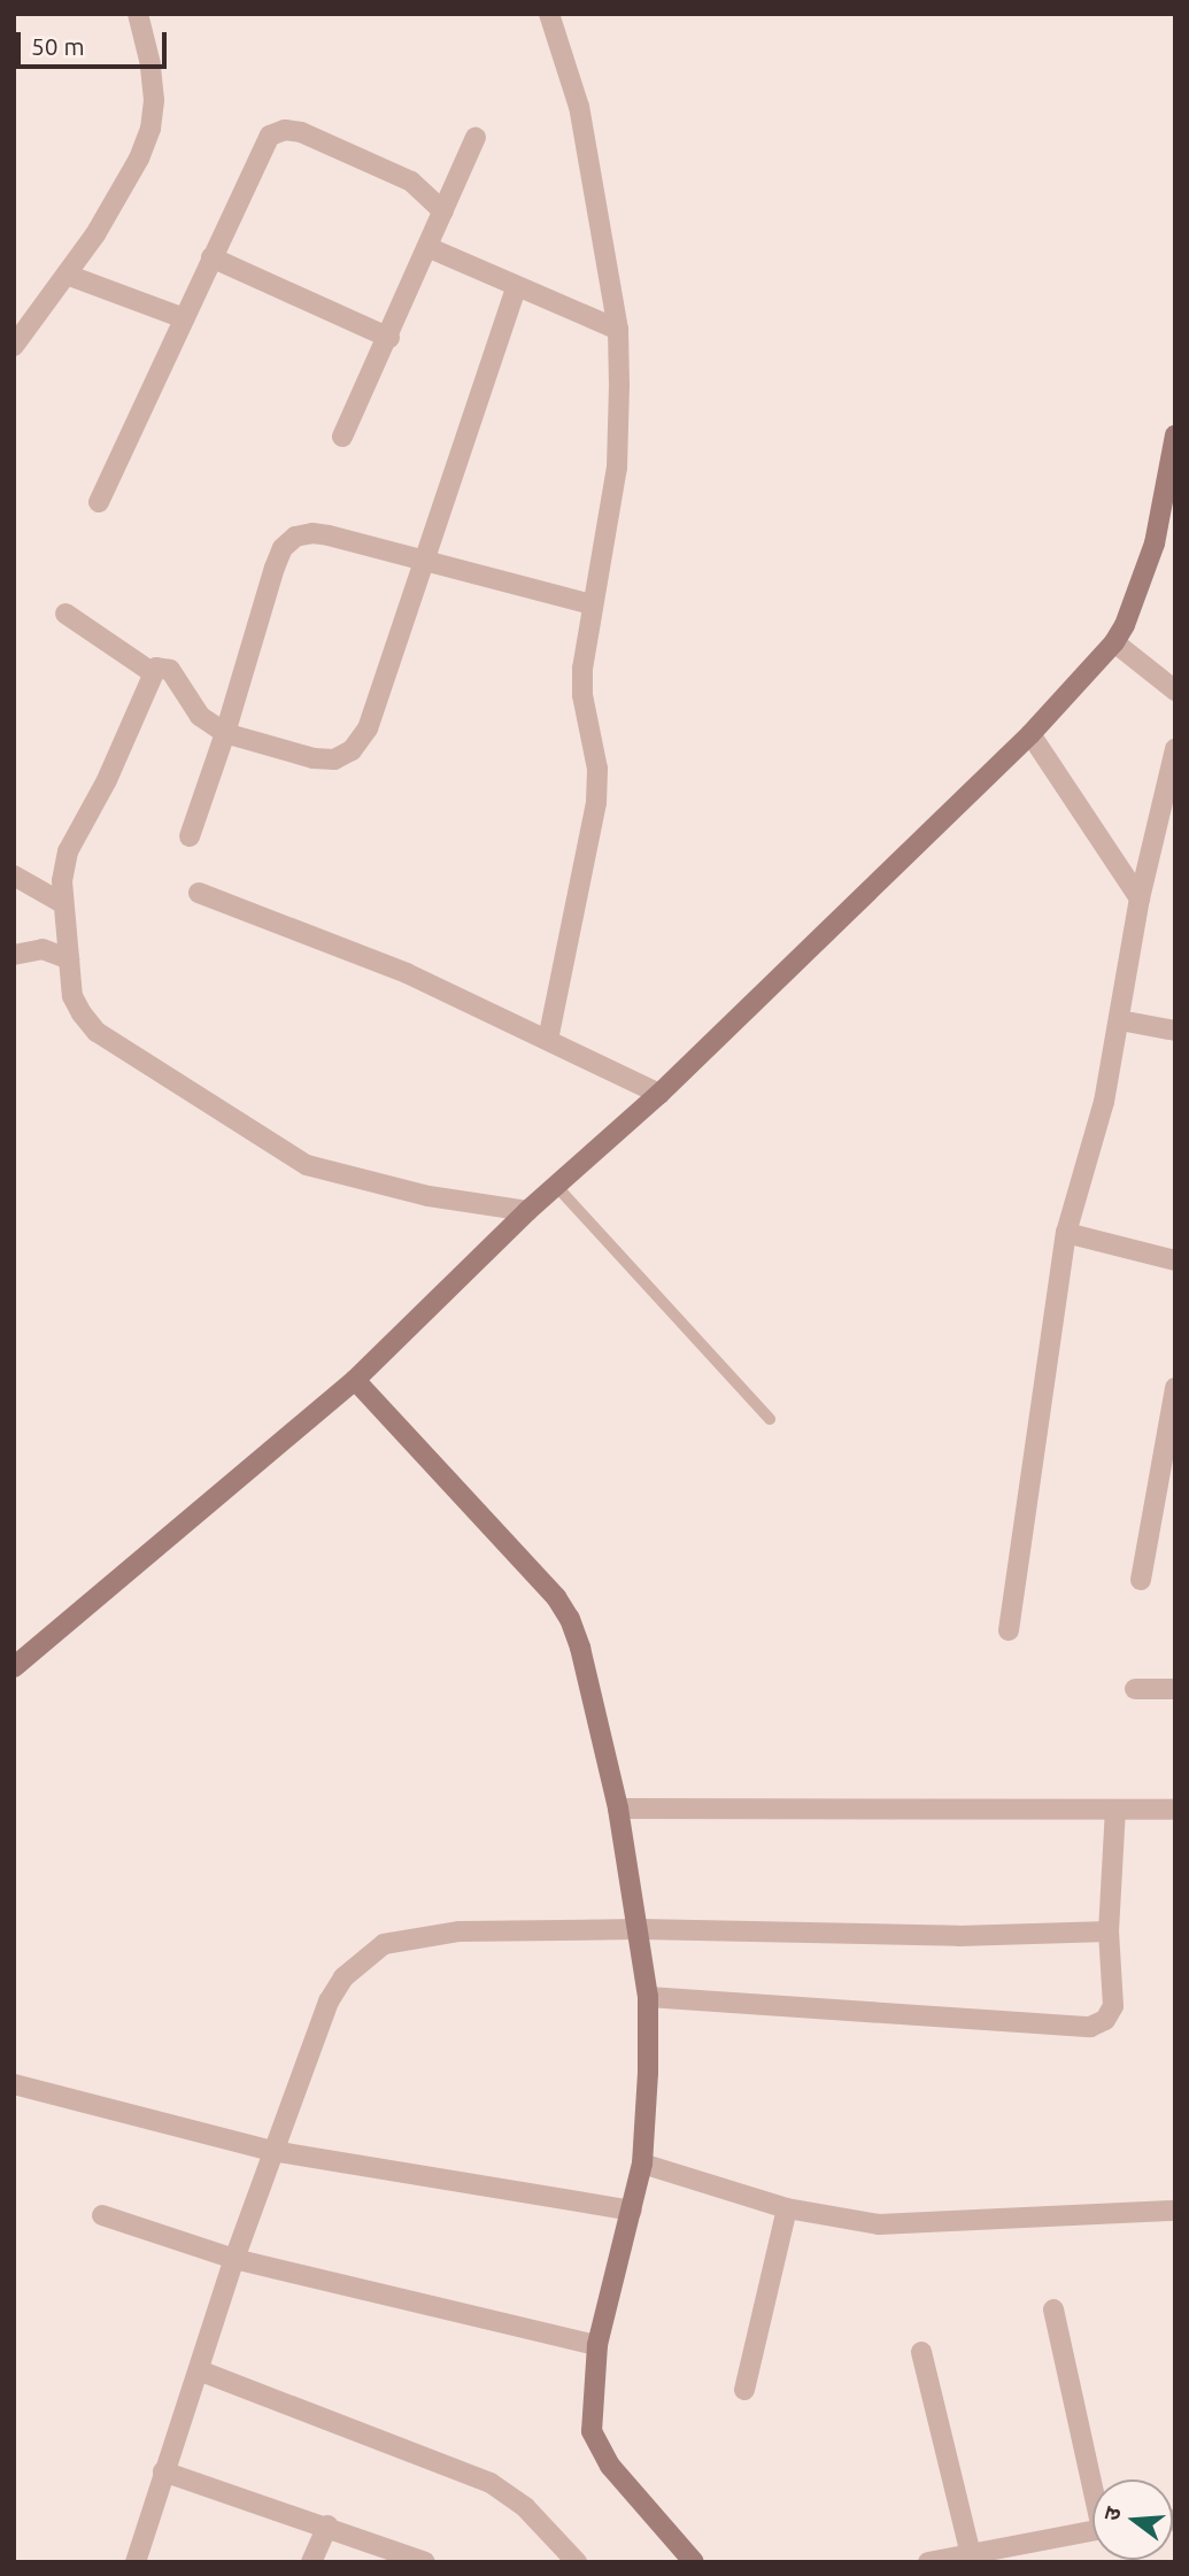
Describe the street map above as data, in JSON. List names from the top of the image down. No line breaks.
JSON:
{"scale_bar":"50 m","north":"left"}
